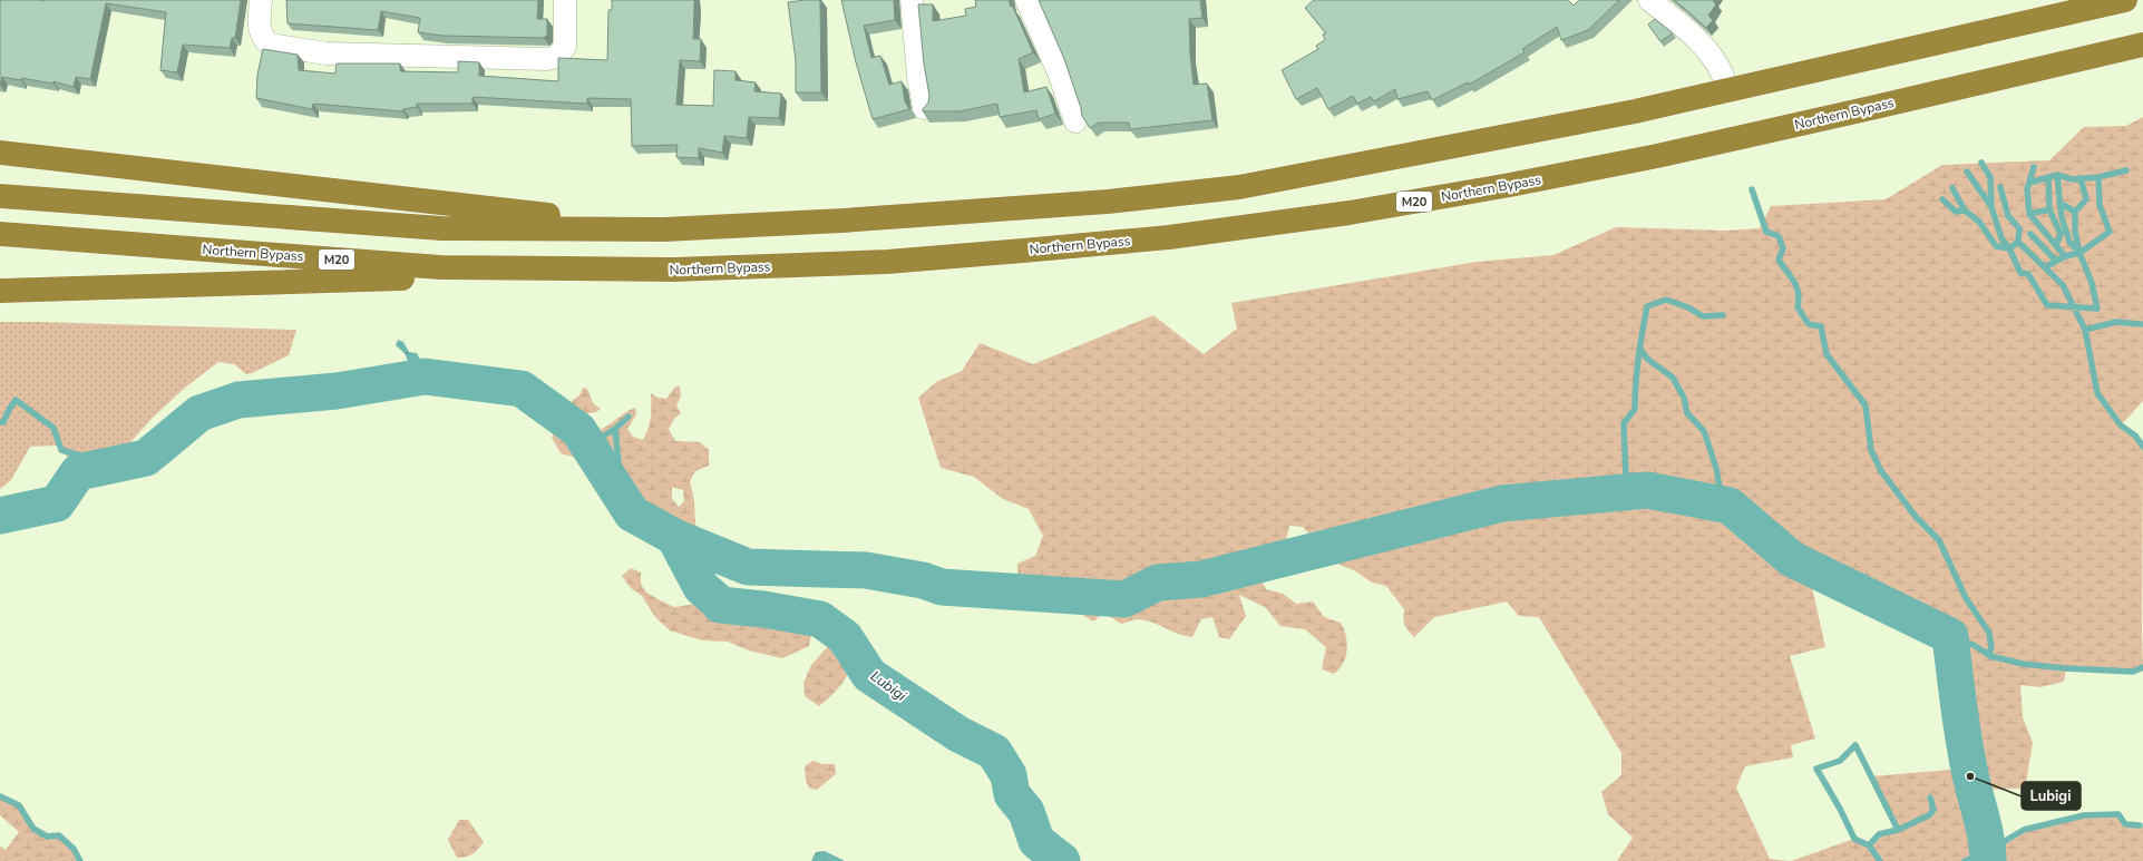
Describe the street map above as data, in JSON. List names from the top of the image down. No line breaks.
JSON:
{"streets":{"highway":["Northern Bypass","M20"]},"water":["Lubigi"],"places":["Lubigi"]}
